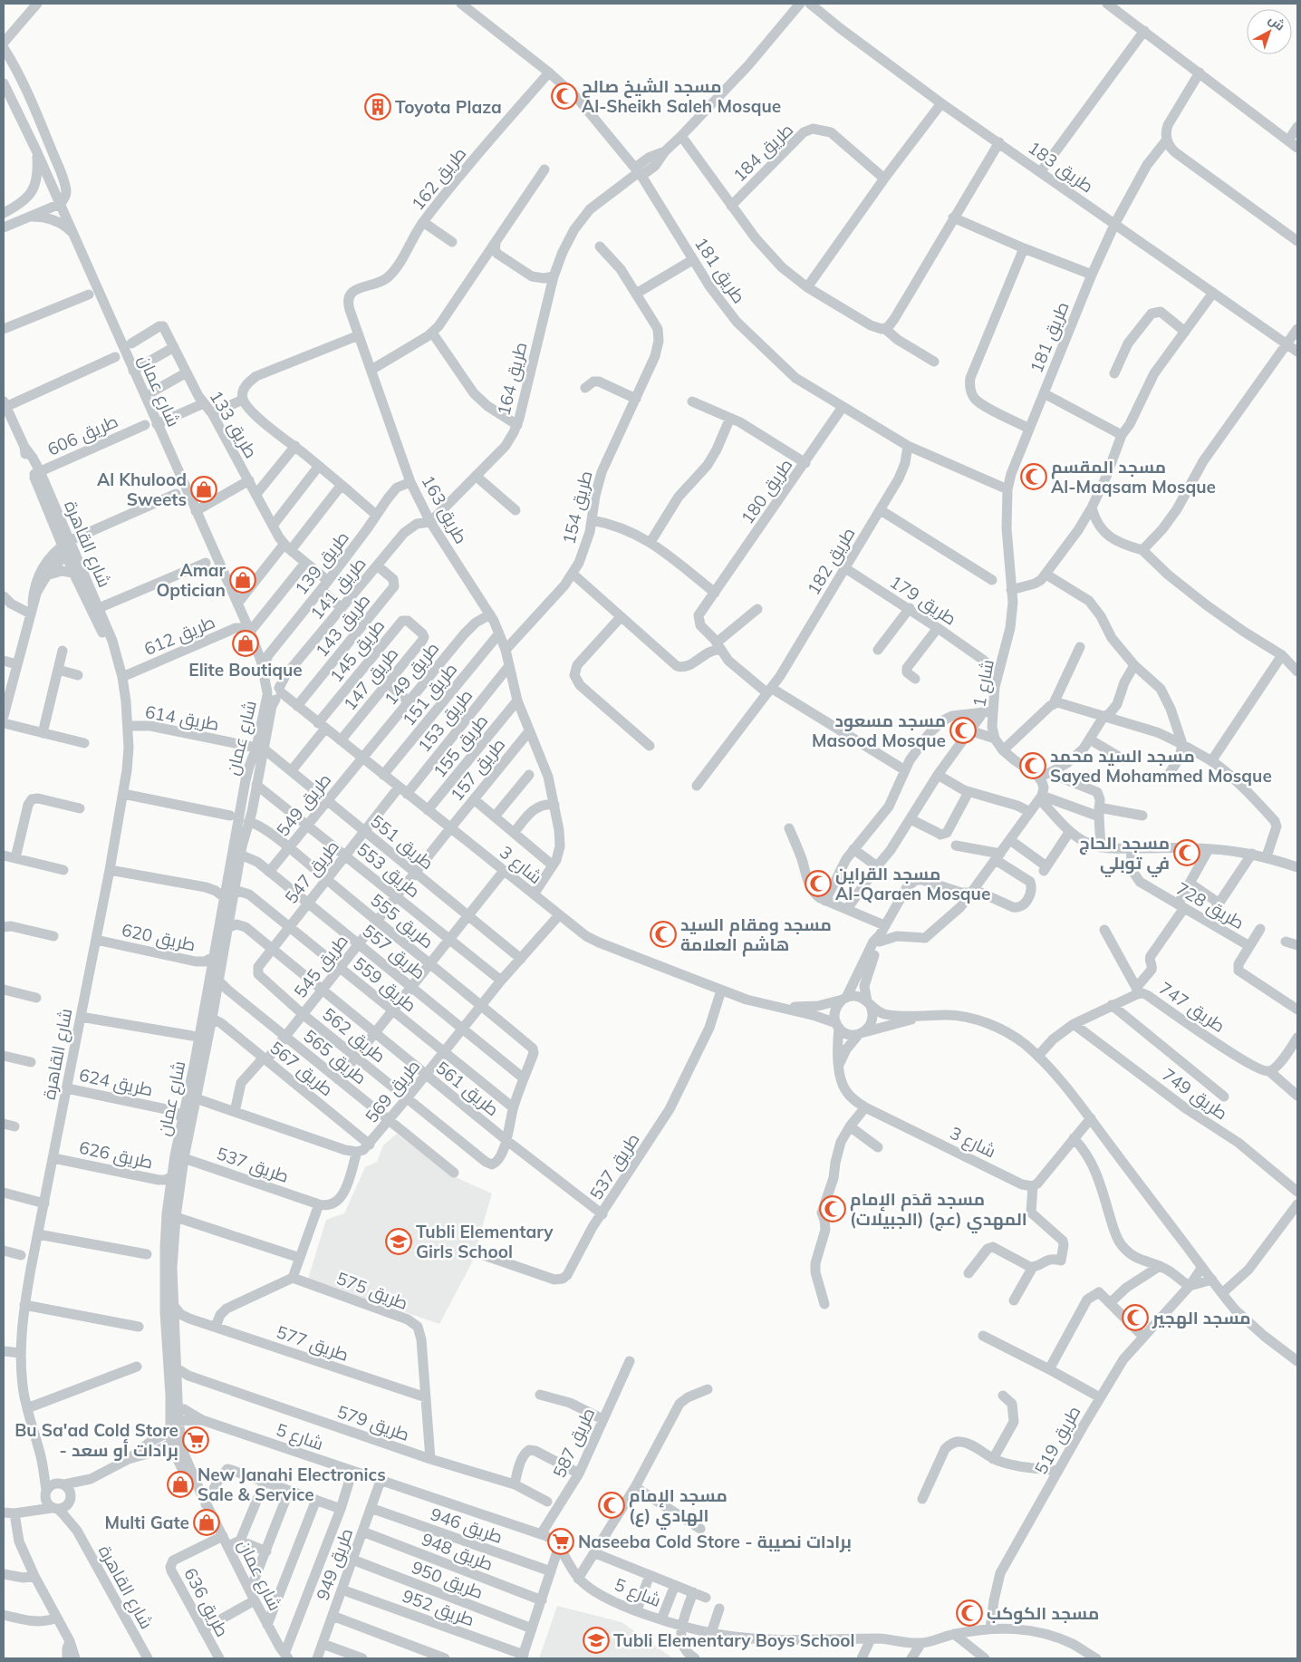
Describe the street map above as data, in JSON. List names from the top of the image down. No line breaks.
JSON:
{"streets":{"street":["طريق 184","طريق 183","طريق 162","طريق 181","طريق 164","شارع عمان","طريق 133","طريق 606","طريق 180","طريق 154","طريق 163","شارع القاهرة","طريق 182","طريق 139","طريق 141","طريق 179","طريق 143","طريق 612","طريق 145","طريق 149","طريق 147","شارع 1","طريق 151","طريق 614","طريق 153","طريق 155","طريق 157","طريق 549","طريق 551","شارع 3","طريق 553","طريق 547","طريق 728","طريق 555","طريق 620","طريق 557","طريق 545","طريق 559","طريق 747","طريق 562","طريق 565","طريق 567","طريق 624","طريق 561","طريق 569","طريق 749","طريق 626","طريق 537","طريق 575","طريق 577","طريق 579","شارع 5","طريق 519","طريق 587","طريق 946","طريق 948","طريق 949","طريق 950","طريق 636","طريق 952"]},"crossings":[["طريق 183","طريق 181"],["طريق 162","طريق 181"],["طريق 162","طريق 163"],["طريق 181","طريق 164"],["طريق 181","طريق 180"],["طريق 181","طريق 182"],["طريق 181","شارع 1"],["طريق 164","طريق 163"],["طريق 164","طريق 141"],["شارع عمان","طريق 139"],["شارع عمان","طريق 141"],["شارع عمان","طريق 612"],["شارع عمان","طريق 614"],["شارع عمان","طريق 551"],["شارع عمان","شارع 3"],["شارع عمان","طريق 553"],["شارع عمان","طريق 555"],["شارع عمان","طريق 620"],["شارع عمان","طريق 557"],["شارع عمان","طريق 559"],["شارع عمان","طريق 565"],["شارع عمان","طريق 567"],["شارع عمان","طريق 624"],["شارع عمان","طريق 561"],["شارع عمان","طريق 626"],["شارع عمان","طريق 537"],["شارع عمان","طريق 577"],["شارع عمان","طريق 579"],["شارع عمان","شارع 5"],["شارع عمان","طريق 636"],["طريق 133","طريق 139"],["طريق 606","شارع القاهرة"],["طريق 180","طريق 182"],["طريق 154","طريق 163"],["طريق 163","طريق 139"],["طريق 163","طريق 141"],["طريق 163","طريق 149"],["طريق 163","طريق 151"],["طريق 163","طريق 153"],["طريق 163","طريق 155"],["طريق 163","طريق 157"],["طريق 163","شارع 3"],["شارع القاهرة","طريق 612"],["شارع القاهرة","طريق 614"],["شارع القاهرة","طريق 620"],["شارع القاهرة","طريق 624"],["شارع القاهرة","طريق 626"],["طريق 182","طريق 179"],["طريق 141","طريق 143"],["طريق 141","شارع 3"],["طريق 179","شارع 1"],["طريق 143","شارع 3"],["طريق 145","طريق 147"],["طريق 145","شارع 3"],["طريق 149","طريق 549"],["طريق 149","شارع 3"],["طريق 147","شارع 3"],["طريق 151","شارع 3"],["طريق 614","طريق 551"],["طريق 153","شارع 3"],["طريق 153","طريق 547"],["طريق 155","شارع 3"],["طريق 157","شارع 3"],["طريق 157","طريق 545"],["طريق 549","طريق 551"],["طريق 549","شارع 3"],["طريق 549","طريق 553"],["طريق 549","طريق 555"],["طريق 549","طريق 557"],["طريق 551","طريق 547"],["طريق 551","طريق 545"],["طريق 551","طريق 569"],["شارع 3","طريق 547"],["شارع 3","طريق 545"],["شارع 3","طريق 569"],["شارع 3","طريق 537"],["طريق 553","طريق 547"],["طريق 553","طريق 545"],["طريق 553","طريق 569"],["طريق 547","طريق 555"],["طريق 547","طريق 557"],["طريق 547","طريق 559"],["طريق 547","طريق 562"],["طريق 547","طريق 561"],["طريق 555","طريق 557"],["طريق 555","طريق 545"],["طريق 555","طريق 569"],["طريق 557","طريق 545"],["طريق 557","طريق 569"],["طريق 545","طريق 559"],["طريق 545","طريق 562"],["طريق 545","طريق 565"],["طريق 545","طريق 567"],["طريق 545","طريق 561"],["طريق 559","طريق 569"],["طريق 747","طريق 749"],["طريق 562","طريق 561"],["طريق 562","طريق 569"],["طريق 565","طريق 569"],["طريق 567","طريق 569"],["طريق 561","طريق 569"],["طريق 561","طريق 537"],["طريق 575","طريق 577"],["طريق 575","طريق 579"],["شارع 5","طريق 519"],["شارع 5","طريق 587"],["شارع 5","طريق 949"],["طريق 946","طريق 949"],["طريق 948","طريق 949"],["طريق 949","طريق 950"],["طريق 949","طريق 952"]],"places":{"mosque":["مسجد الشيخ صالح Al-Sheikh Saleh Mosque","مسجد المقسم Al-Maqsam Mosque","مسجد مسعود Masood Mosque","مسجد السيد محمد Sayed Mohammed Mosque","مسجد الحاج في توبلي","مسجد القراين Al-Qaraen Mosque","مسجد ومقام السيد هاشم العلامة","مسجد قدَم الإمام المهدي (عج) (الجبيلات)","مسجد الهجير","مسجد الإمام الهادي (ع)","مسجد الكوكب"],"building":["Toyota Plaza"],"shop":["Al Khulood Sweets","Amar Optician","Elite Boutique","New Janahi Electronics Sale & Service","Multi Gate"],"school or university":["Tubli Elementary Girls School","Tubli Elementary Boys School"],"supermarket":["Bu Sa'ad Cold Store - برادات أو سعد","Naseeba Cold Store - برادات نصيبة"]},"north":"top right"}
